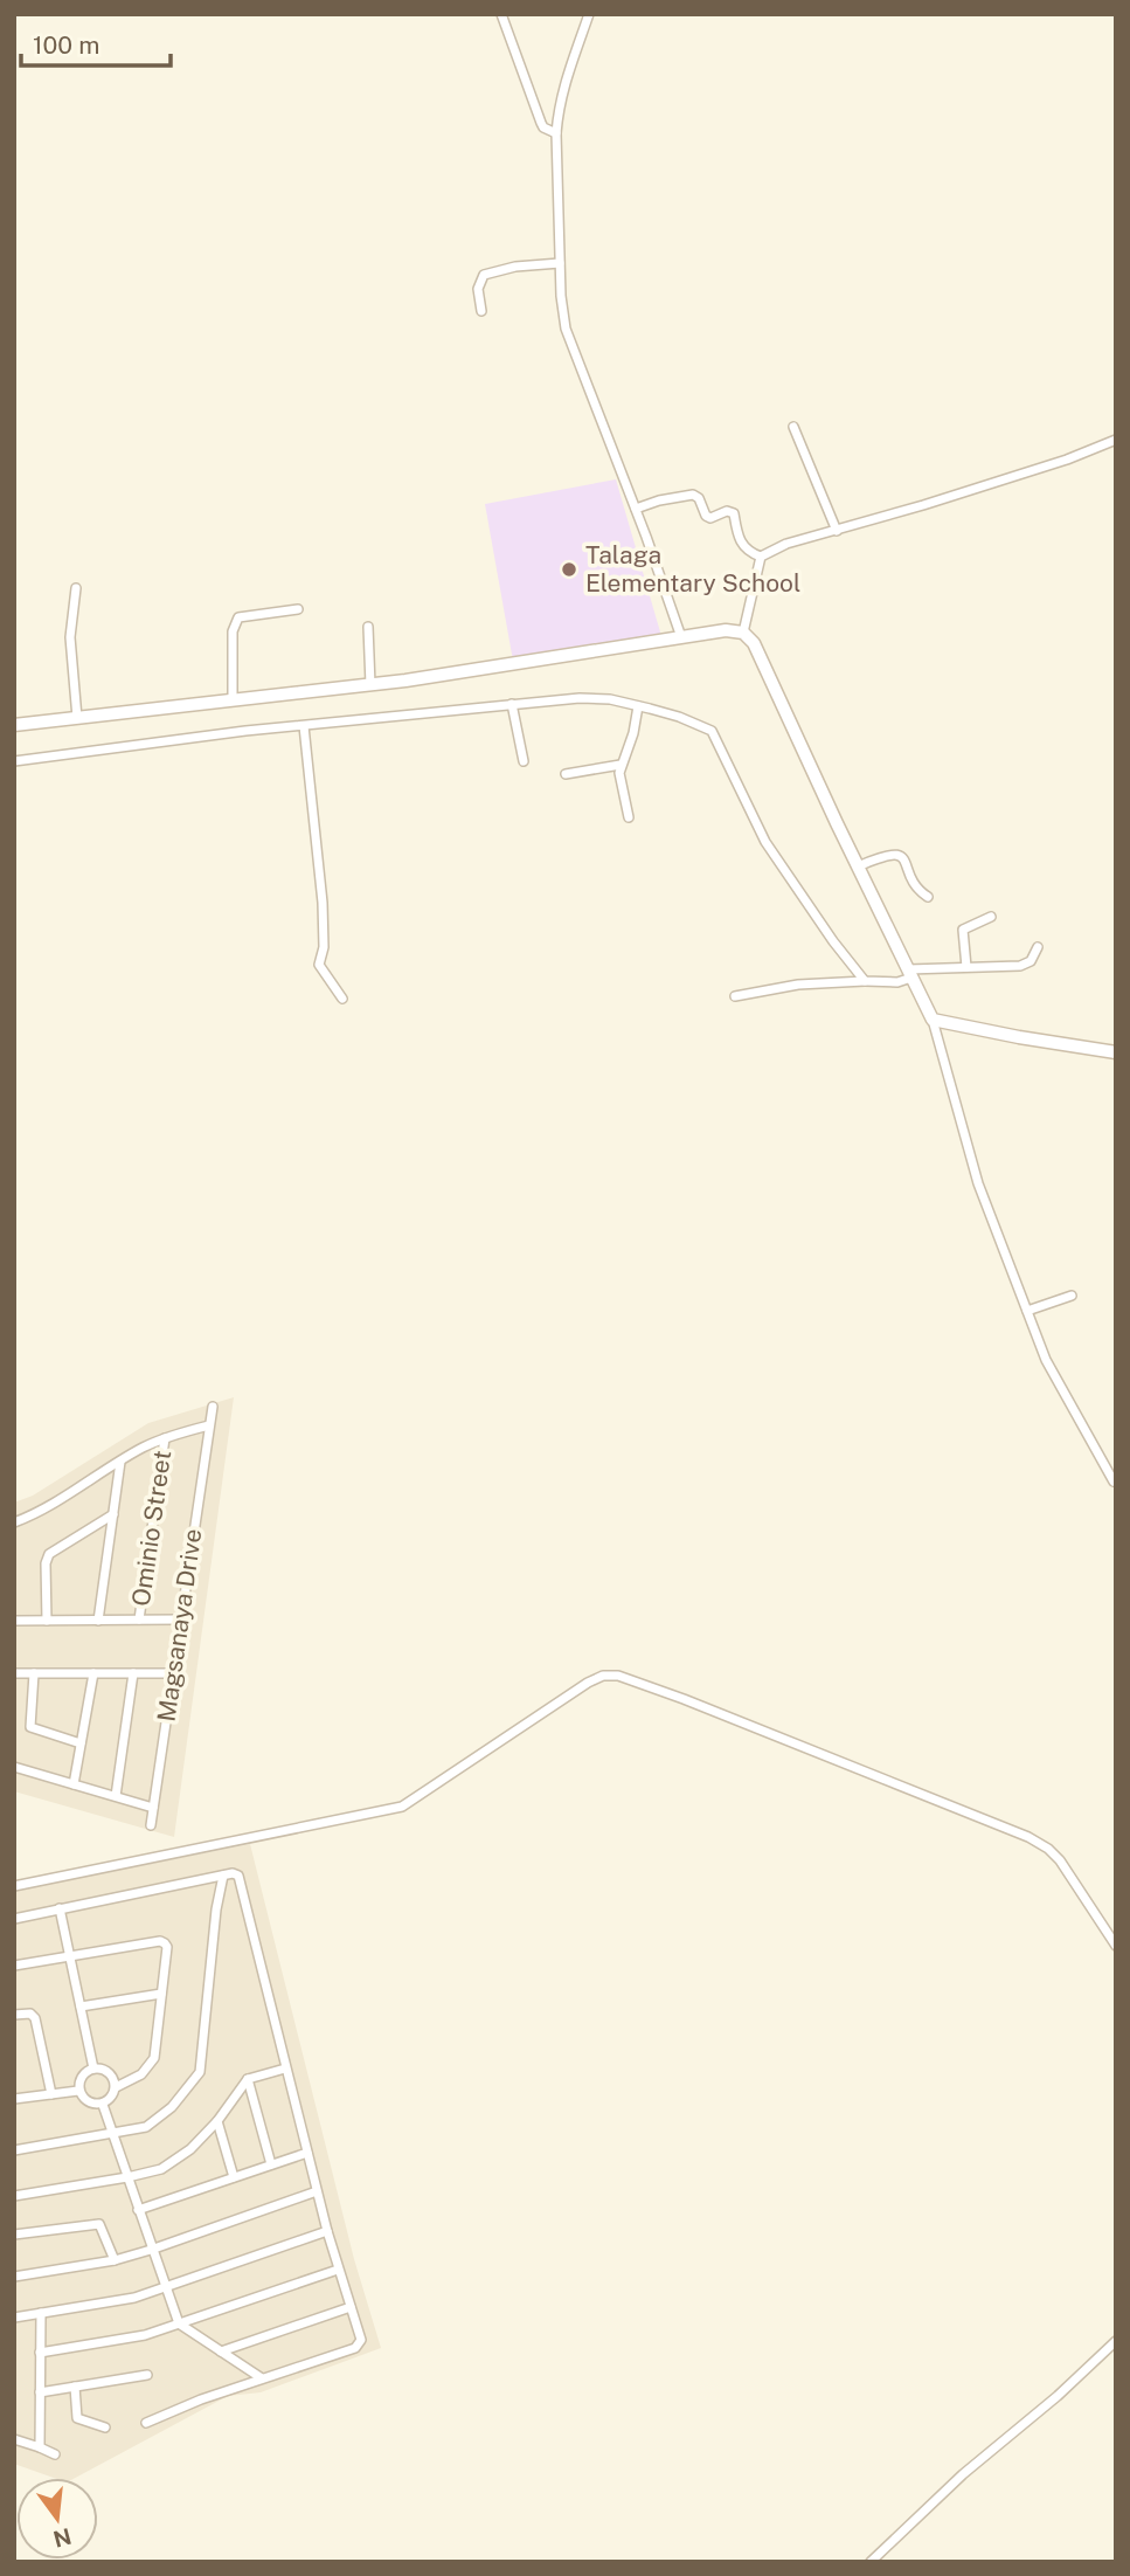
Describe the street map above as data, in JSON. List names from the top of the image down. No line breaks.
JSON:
{"streets":{"street":["Ominio Street","Magsanaya Drive"]},"places":["Talaga Elementary School"],"scale_bar":"100 m","north":"bottom"}
